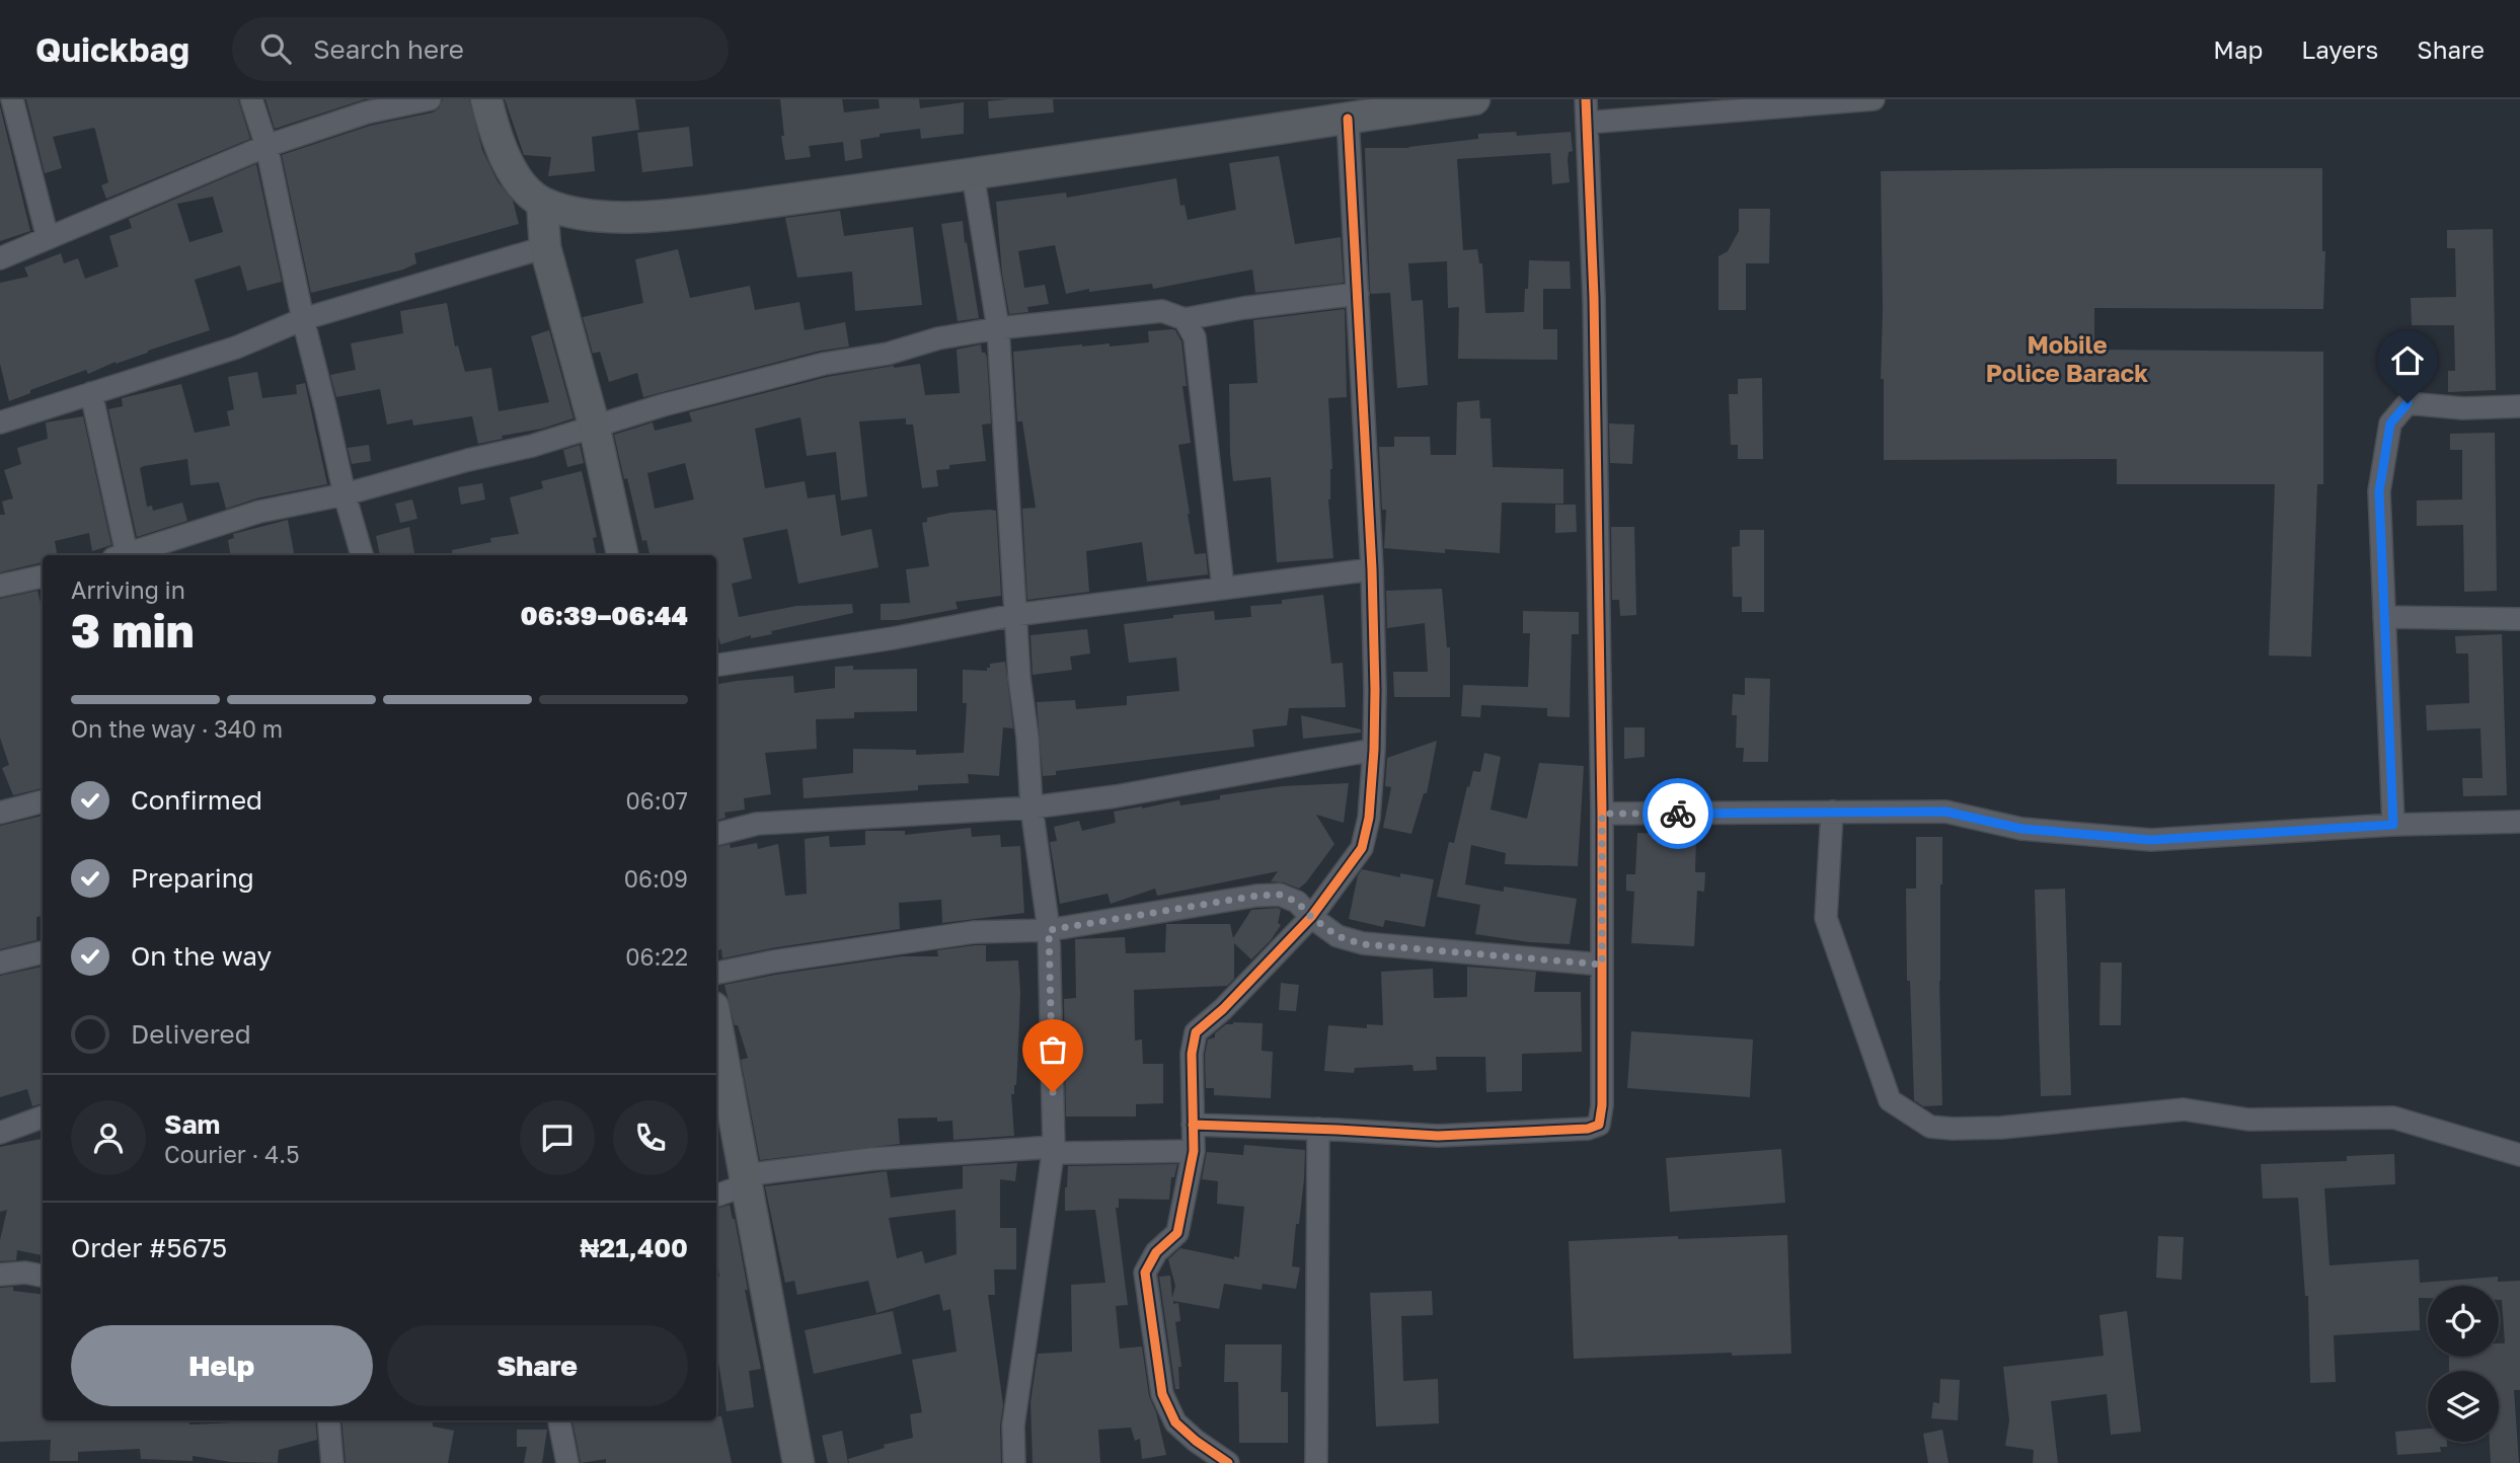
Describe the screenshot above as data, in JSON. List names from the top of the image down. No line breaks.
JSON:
{"districts":["Mobile Police Barack"],"page":{"header":"Quickbag","search":"Search here","nav":["Map","Layers","Share"],"heading":["3 min","Arriving in","06:39–06:44"],"panel":["Sam","Courier · 4.5","Order #5675","₦21,400"],"bar":"On the way · 340 m","list":[["Confirmed","06:07"],["Preparing","06:09"],["On the way","06:22"],"Delivered"],"buttons":["Help","Share"]}}
